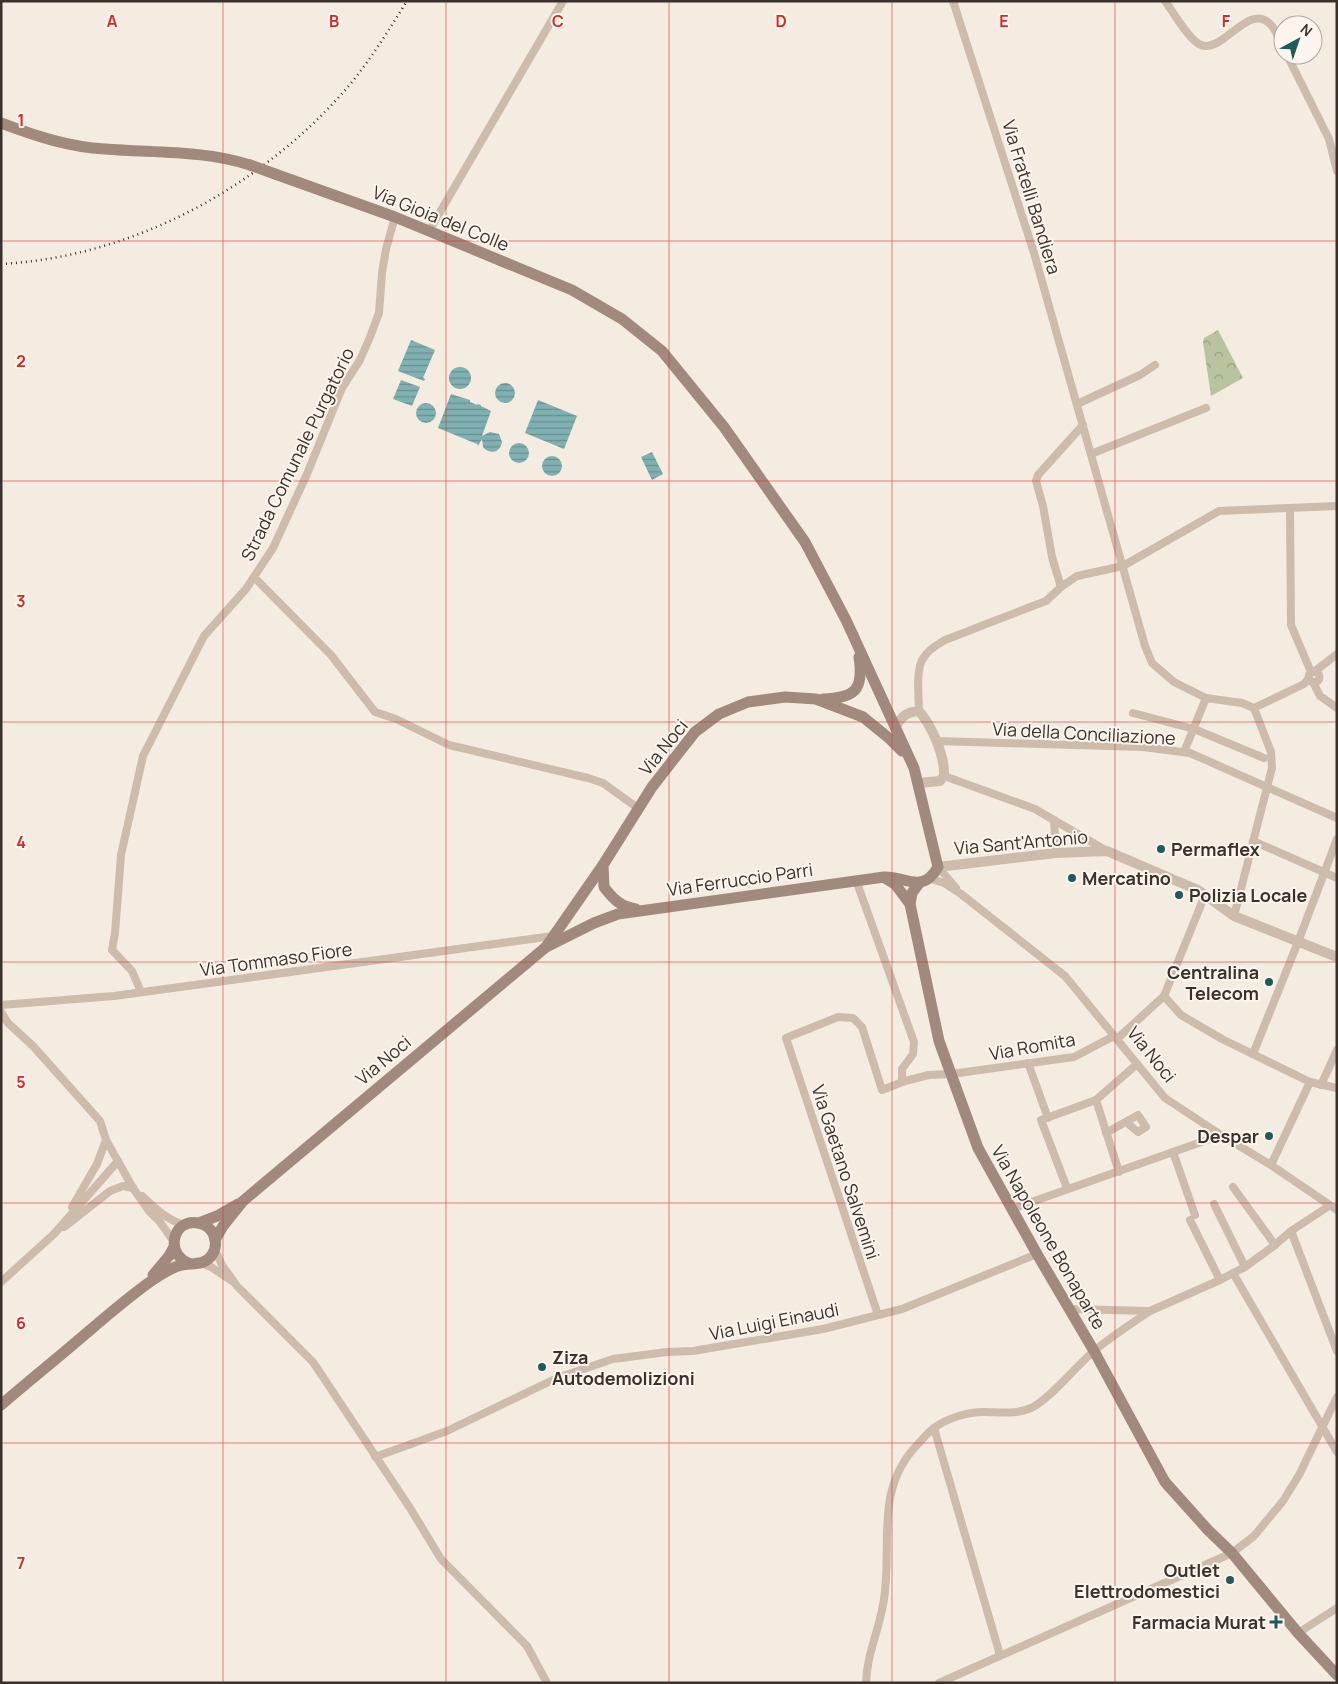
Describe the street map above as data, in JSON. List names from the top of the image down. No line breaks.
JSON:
{"streets":{"main road":["Via Gioia del Colle","Via Noci","Via Ferruccio Parri","Via Napoleone Bonaparte"],"street":["Via Fratelli Bandiera","Strada Comunale Purgatorio","Via della Conciliazione","Via Sant'Antonio","Via Tommaso Fiore","Via Romita","Via Gaetano Salvemini","Via Luigi Einaudi"]},"crossings":[["Via Gioia del Colle","Strada Comunale Purgatorio"],["Strada Comunale Purgatorio","Via Tommaso Fiore"],["Via Noci","Via Sant'Antonio"],["Via Noci","Via Ferruccio Parri"],["Via Noci","Via Tommaso Fiore"],["Via Noci","Via Romita"],["Via Ferruccio Parri","Via Napoleone Bonaparte"],["Via Romita","Via Gaetano Salvemini"],["Via Romita","Via Napoleone Bonaparte"],["Via Gaetano Salvemini","Via Luigi Einaudi"],["Via Napoleone Bonaparte","Via Luigi Einaudi"]],"places":{"other":["Permaflex","Mercatino","Polizia Locale","Centralina Telecom","Despar","Ziza Autodemolizioni","Outlet Elettrodomestici"],"health":["Farmacia Murat"]},"north":"top right","grid":{"columns":["A","B","C","D","E","F"],"rows":["1","2","3","4","5","6","7"]}}
